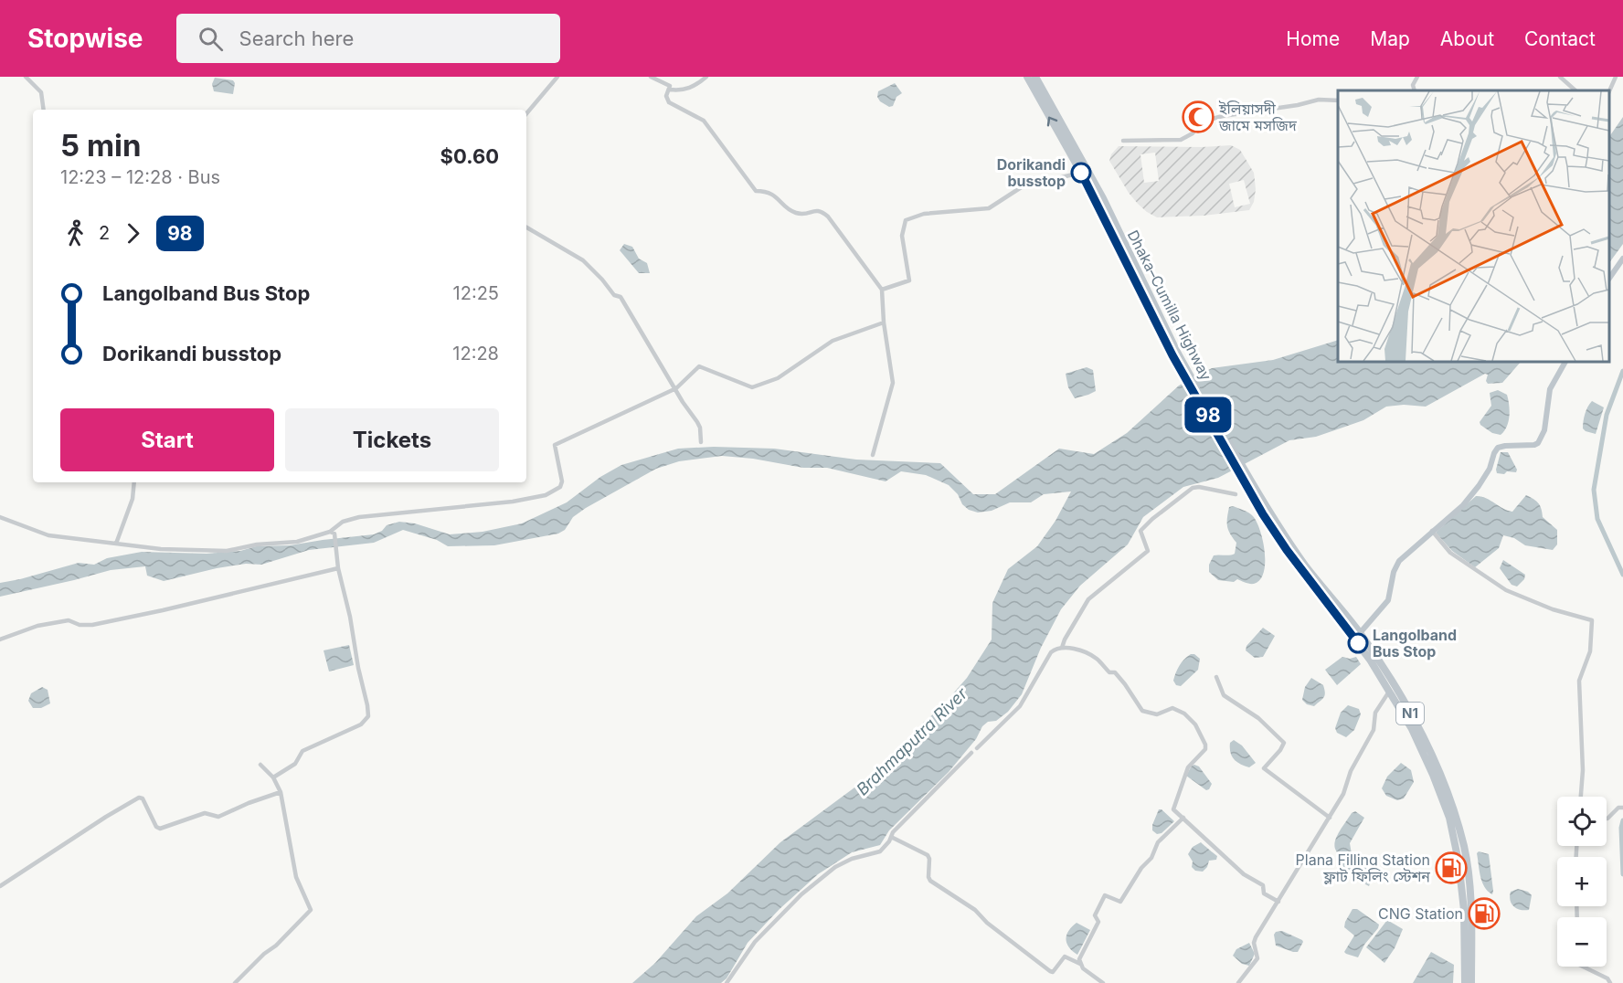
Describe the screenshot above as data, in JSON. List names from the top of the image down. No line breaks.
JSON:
{"streets":{"highway":["Dhaka–Cumilla Highway","N1"]},"water":["Brahmaputra River"],"places":{"mosque":["ইলিয়াসদী জামে মসজিদ"],"other":["Dorikandi busstop","Langolband Bus Stop"],"fuel station":["Plana Filling Station ফ্লাট ফিলিং স্টেশন","CNG Station"]},"lines":["bus line 98"],"page":{"header":"Stopwise","search":"Search here","nav":["Home","Map","About","Contact"],"on_map":"98","heading":["5 min","12:23 – 12:28 · Bus","$0.60"],"legs":["2","98"],"list":[{"name":"Langolband Bus Stop","value":"12:25"},{"name":"Dorikandi busstop","value":"12:28"}],"buttons":["Start","Tickets"],"map_buttons":["+","−"]}}
